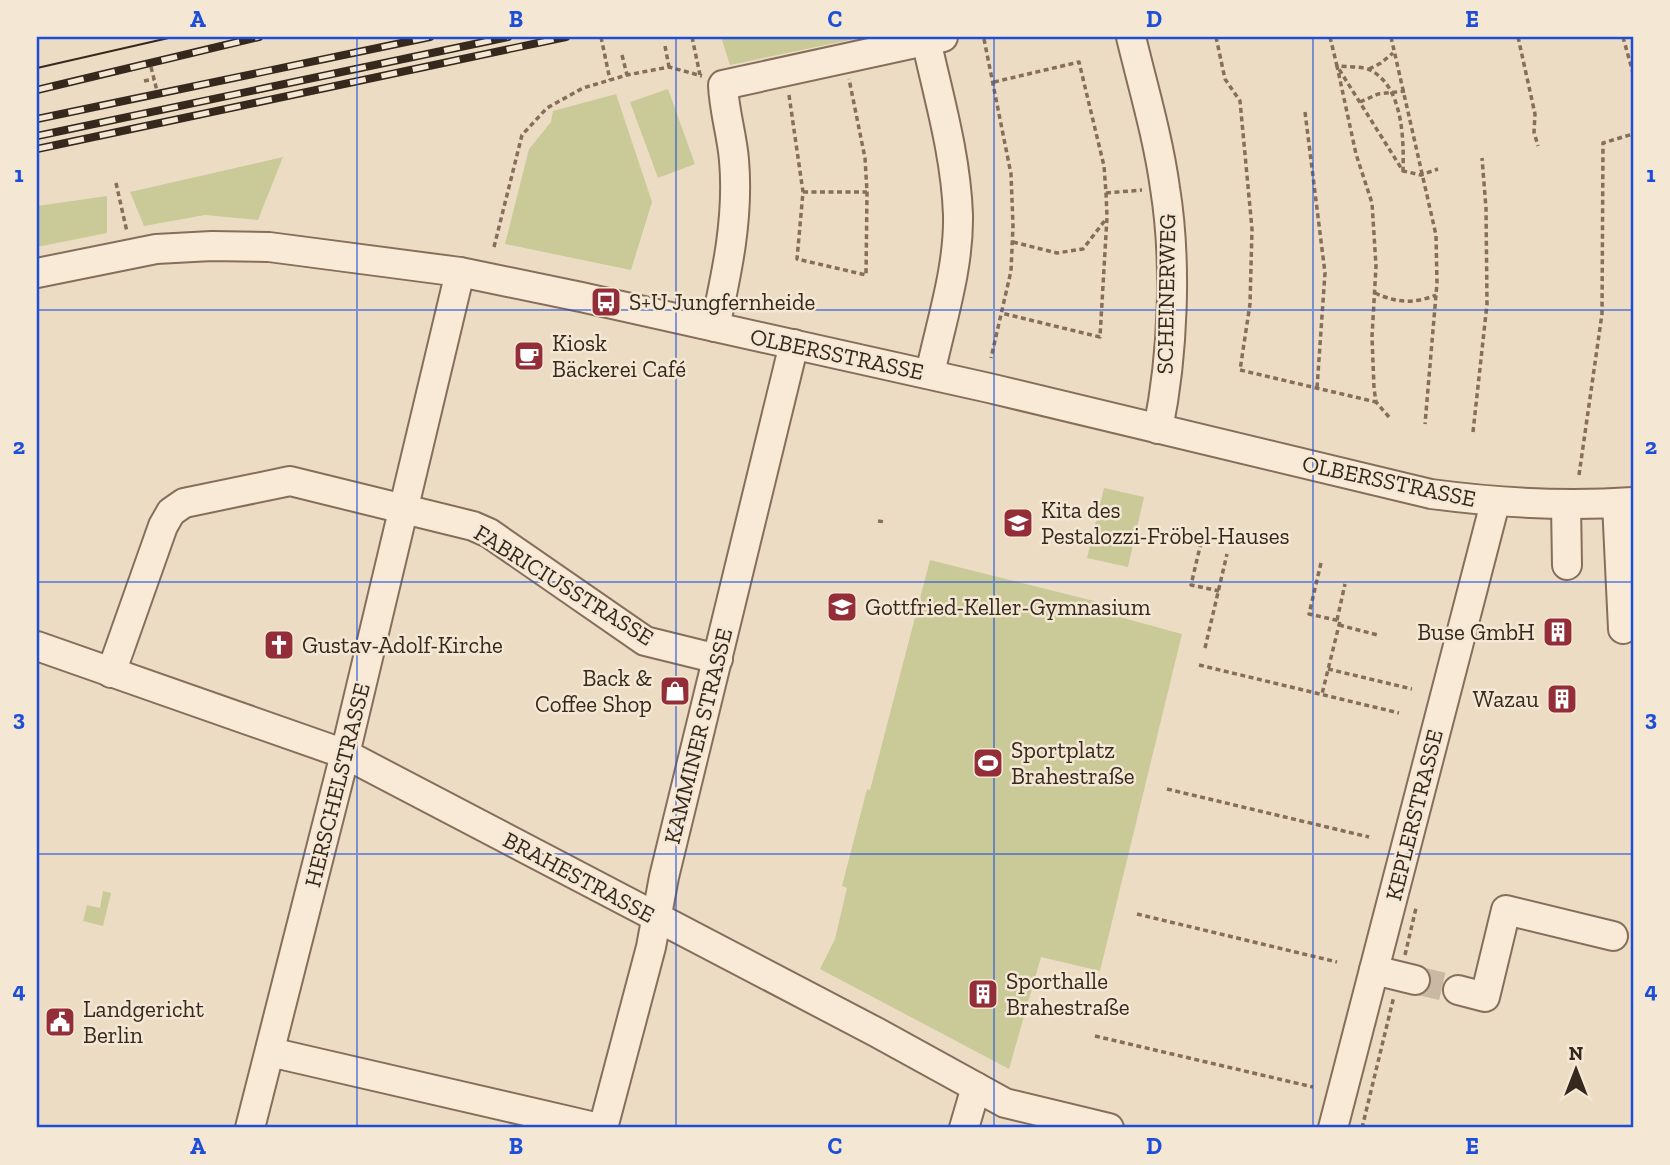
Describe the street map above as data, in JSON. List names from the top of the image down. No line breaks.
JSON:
{"streets":{"street":["SCHEINERWEG","OLBERSSTRASSE","FABRICIUSSTRASSE","KAMMINER STRASSE","HERSCHELSTRASSE","KEPLERSTRASSE","BRAHESTRASSE"]},"crossings":[["SCHEINERWEG","OLBERSSTRASSE"],["OLBERSSTRASSE","KAMMINER STRASSE"],["OLBERSSTRASSE","HERSCHELSTRASSE"],["OLBERSSTRASSE","KEPLERSTRASSE"],["FABRICIUSSTRASSE","KAMMINER STRASSE"],["FABRICIUSSTRASSE","HERSCHELSTRASSE"],["FABRICIUSSTRASSE","BRAHESTRASSE"],["KAMMINER STRASSE","HERSCHELSTRASSE"],["KAMMINER STRASSE","BRAHESTRASSE"],["HERSCHELSTRASSE","BRAHESTRASSE"]],"places":{"bus stop":["S+U Jungfernheide"],"cafe":["Kiosk Bäckerei Café"],"school or university":["Kita des Pestalozzi-Fröbel-Hauses","Gottfried-Keller-Gymnasium"],"building":["Buse GmbH","Wazau","Sporthalle Brahestraße"],"church":["Gustav-Adolf-Kirche"],"shop":["Back & Coffee Shop"],"sports":["Sportplatz Brahestraße"],"public building":["Landgericht Berlin"]},"north":"top","grid":{"columns":["A","B","C","D","E"],"rows":["1","2","3","4"]}}
